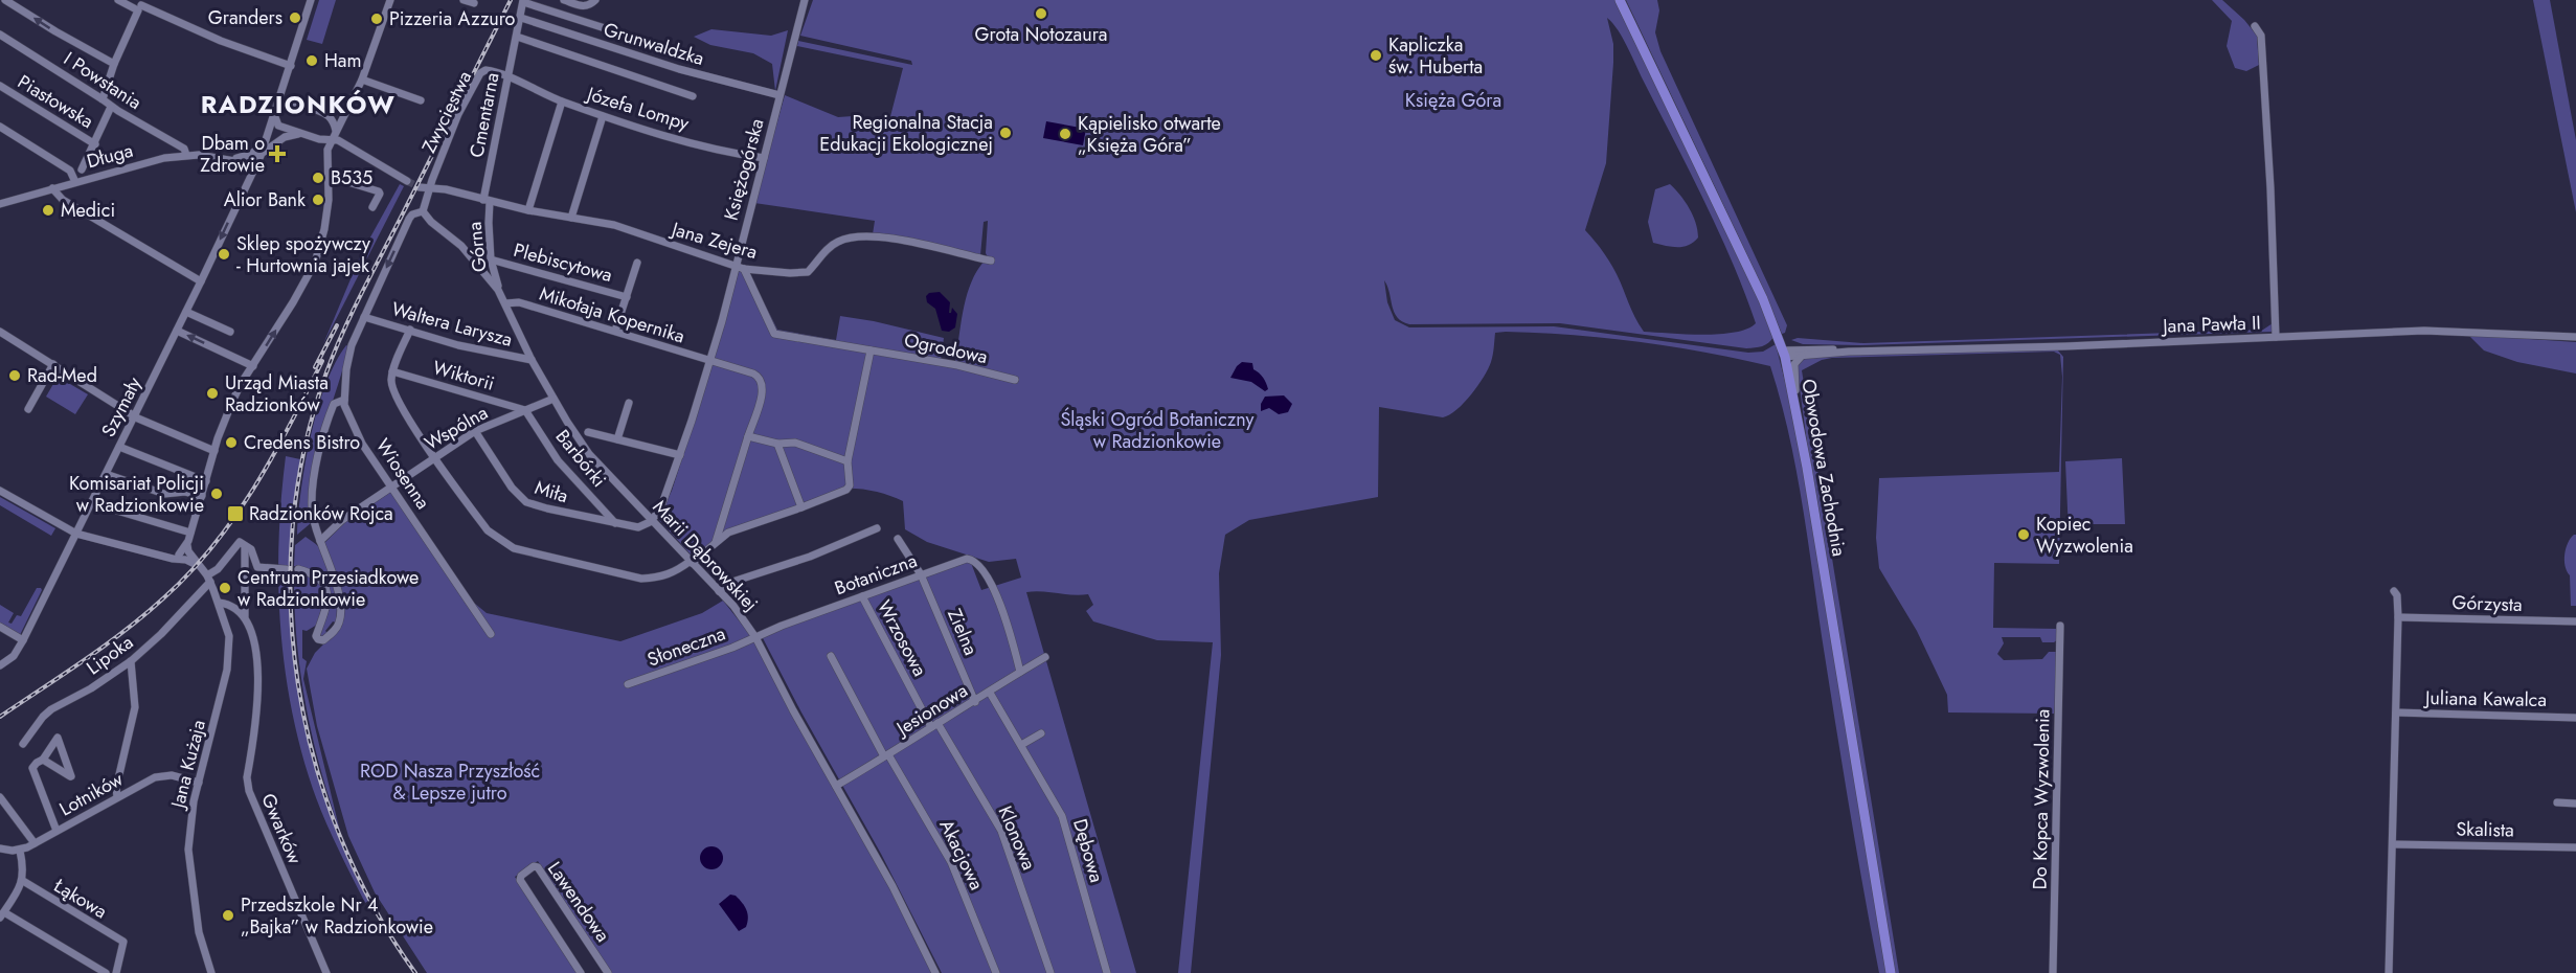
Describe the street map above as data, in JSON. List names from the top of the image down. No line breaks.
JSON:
{"streets":{"main road":["Obwodowa Zachodnia"],"street":["Grunwaldzka","I Powstania","Piastowska","Józefa Lompy","Zwycięstwa","Cmentarna","Długa","Księżogórska","Jana Zejera","Górna","Plebiscytowa","Mikołaja Kopernika","Waltera Larysza","Jana Pawła II","Ogrodowa","Wiktorii","Szymały","Wspólna","Barbórki","Wiosenna","Miła","Marii Dąbrowskiej","Botaniczna","Górzysta","Zielna","Wrzosowa","Słoneczna","Lipoka","Juliana Kawalca","Jesionowa","Jana Kużaja","Lotników","Do Kopca Wyzwolenia","Gwarków","Skalista","Klonowa","Dębowa","Akacjowa","Łąkowa","Lawendowa"]},"crossings":[["Grunwaldzka","Cmentarna"],["Grunwaldzka","Księżogórska"],["I Powstania","Długa"],["Józefa Lompy","Zwycięstwa"],["Józefa Lompy","Cmentarna"],["Józefa Lompy","Księżogórska"],["Zwycięstwa","Cmentarna"],["Zwycięstwa","Jana Zejera"],["Cmentarna","Jana Zejera"],["Cmentarna","Górna"],["Długa","Szymały"],["Księżogórska","Jana Zejera"],["Księżogórska","Mikołaja Kopernika"],["Księżogórska","Miła"],["Księżogórska","Marii Dąbrowskiej"],["Jana Zejera","Górna"],["Jana Zejera","Ogrodowa"],["Górna","Plebiscytowa"],["Górna","Marii Dąbrowskiej"],["Plebiscytowa","Mikołaja Kopernika"],["Mikołaja Kopernika","Marii Dąbrowskiej"],["Waltera Larysza","Wiosenna"],["Waltera Larysza","Marii Dąbrowskiej"],["Jana Pawła II","Obwodowa Zachodnia"],["Wiktorii","Wspólna"],["Wiktorii","Barbórki"],["Szymały","Jana Kużaja"],["Wspólna","Barbórki"],["Wspólna","Wiosenna"],["Wspólna","Miła"],["Wspólna","Marii Dąbrowskiej"],["Barbórki","Miła"],["Miła","Marii Dąbrowskiej"],["Marii Dąbrowskiej","Botaniczna"],["Marii Dąbrowskiej","Słoneczna"],["Marii Dąbrowskiej","Jesionowa"],["Botaniczna","Zielna"],["Botaniczna","Wrzosowa"],["Botaniczna","Słoneczna"],["Botaniczna","Jesionowa"],["Zielna","Jesionowa"],["Wrzosowa","Jesionowa"],["Wrzosowa","Klonowa"],["Lipoka","Jana Kużaja"],["Jesionowa","Klonowa"],["Jesionowa","Dębowa"],["Jesionowa","Akacjowa"],["Jana Kużaja","Lotników"]],"districts":["RADZIONKÓW"],"parks":["Księża Góra","Śląski Ogród Botaniczny w Radzionkowie","ROD Nasza Przyszłość & Lepsze jutro"],"places":{"other":["Grota Notozaura","Granders","Pizzeria Azzuro","Kapliczka św. Huberta","Ham","Regionalna Stacja Edukacji Ekologicznej","Kąpielisko otwarte „Księża Góra”","B535","Alior Bank","Medici","Sklep spożywczy - Hurtownia jajek","Rad-Med","Urząd Miasta Radzionków","Credens Bistro","Komisariat Policji w Radzionkowie","Kopiec Wyzwolenia","Centrum Przesiadkowe w Radzionkowie","Przedszkole Nr 4 „Bajka” w Radzionkowie"],"health":["Dbam o Zdrowie"],"transit":["Radzionków Rojca"]}}
